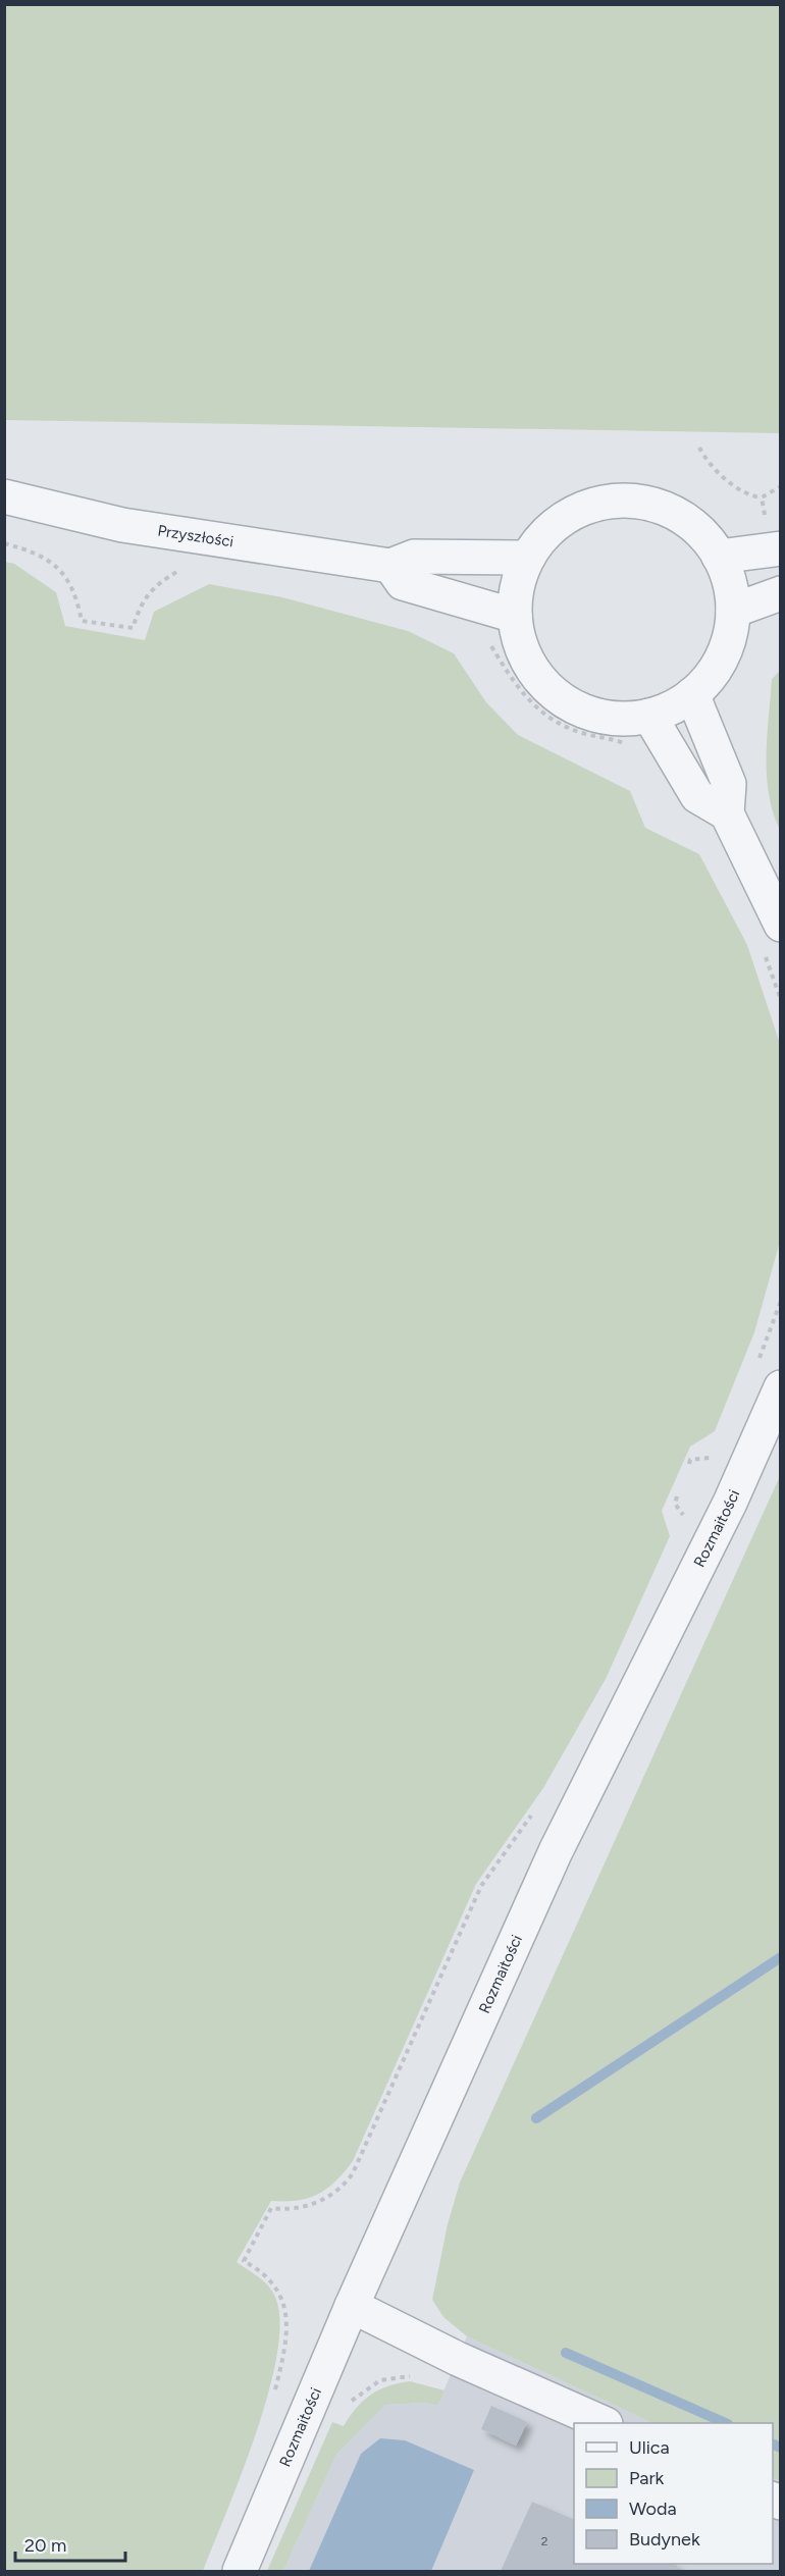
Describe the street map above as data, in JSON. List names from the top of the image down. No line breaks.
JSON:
{"streets":{"street":["Przyszłości","Rozmaitości"]},"house_numbers":["2"],"legend":["Ulica","Park","Woda","Budynek"],"scale_bar":"20 m"}
